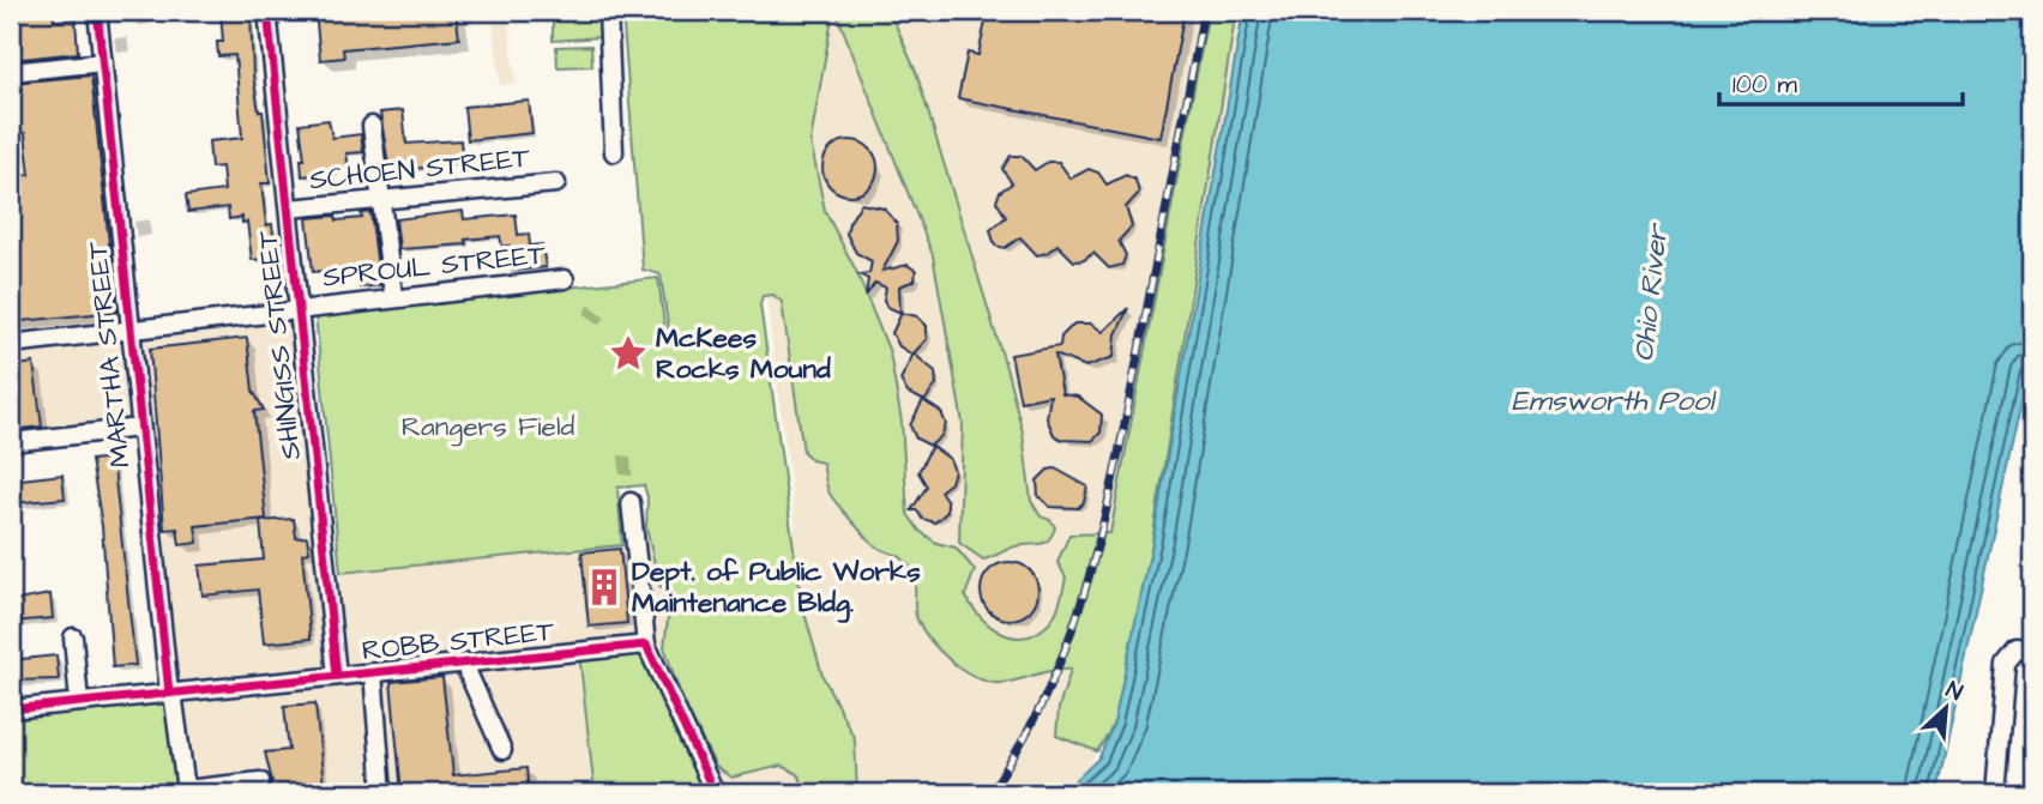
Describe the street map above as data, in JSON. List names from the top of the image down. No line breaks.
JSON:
{"streets":{"street":["SCHOEN STREET","SPROUL STREET","SHINGISS STREET","MARTHA STREET","ROBB STREET"]},"crossings":[["SCHOEN STREET","SHINGISS STREET"],["SPROUL STREET","SHINGISS STREET"],["SPROUL STREET","MARTHA STREET"],["SHINGISS STREET","ROBB STREET"],["MARTHA STREET","ROBB STREET"]],"water":["Ohio River","Emsworth Pool"],"parks":["Rangers Field"],"places":{"place":["McKees Rocks Mound"],"building":["Dept. of Public Works Maintenance Bldg."]},"scale_bar":"100 m","north":"top right"}
